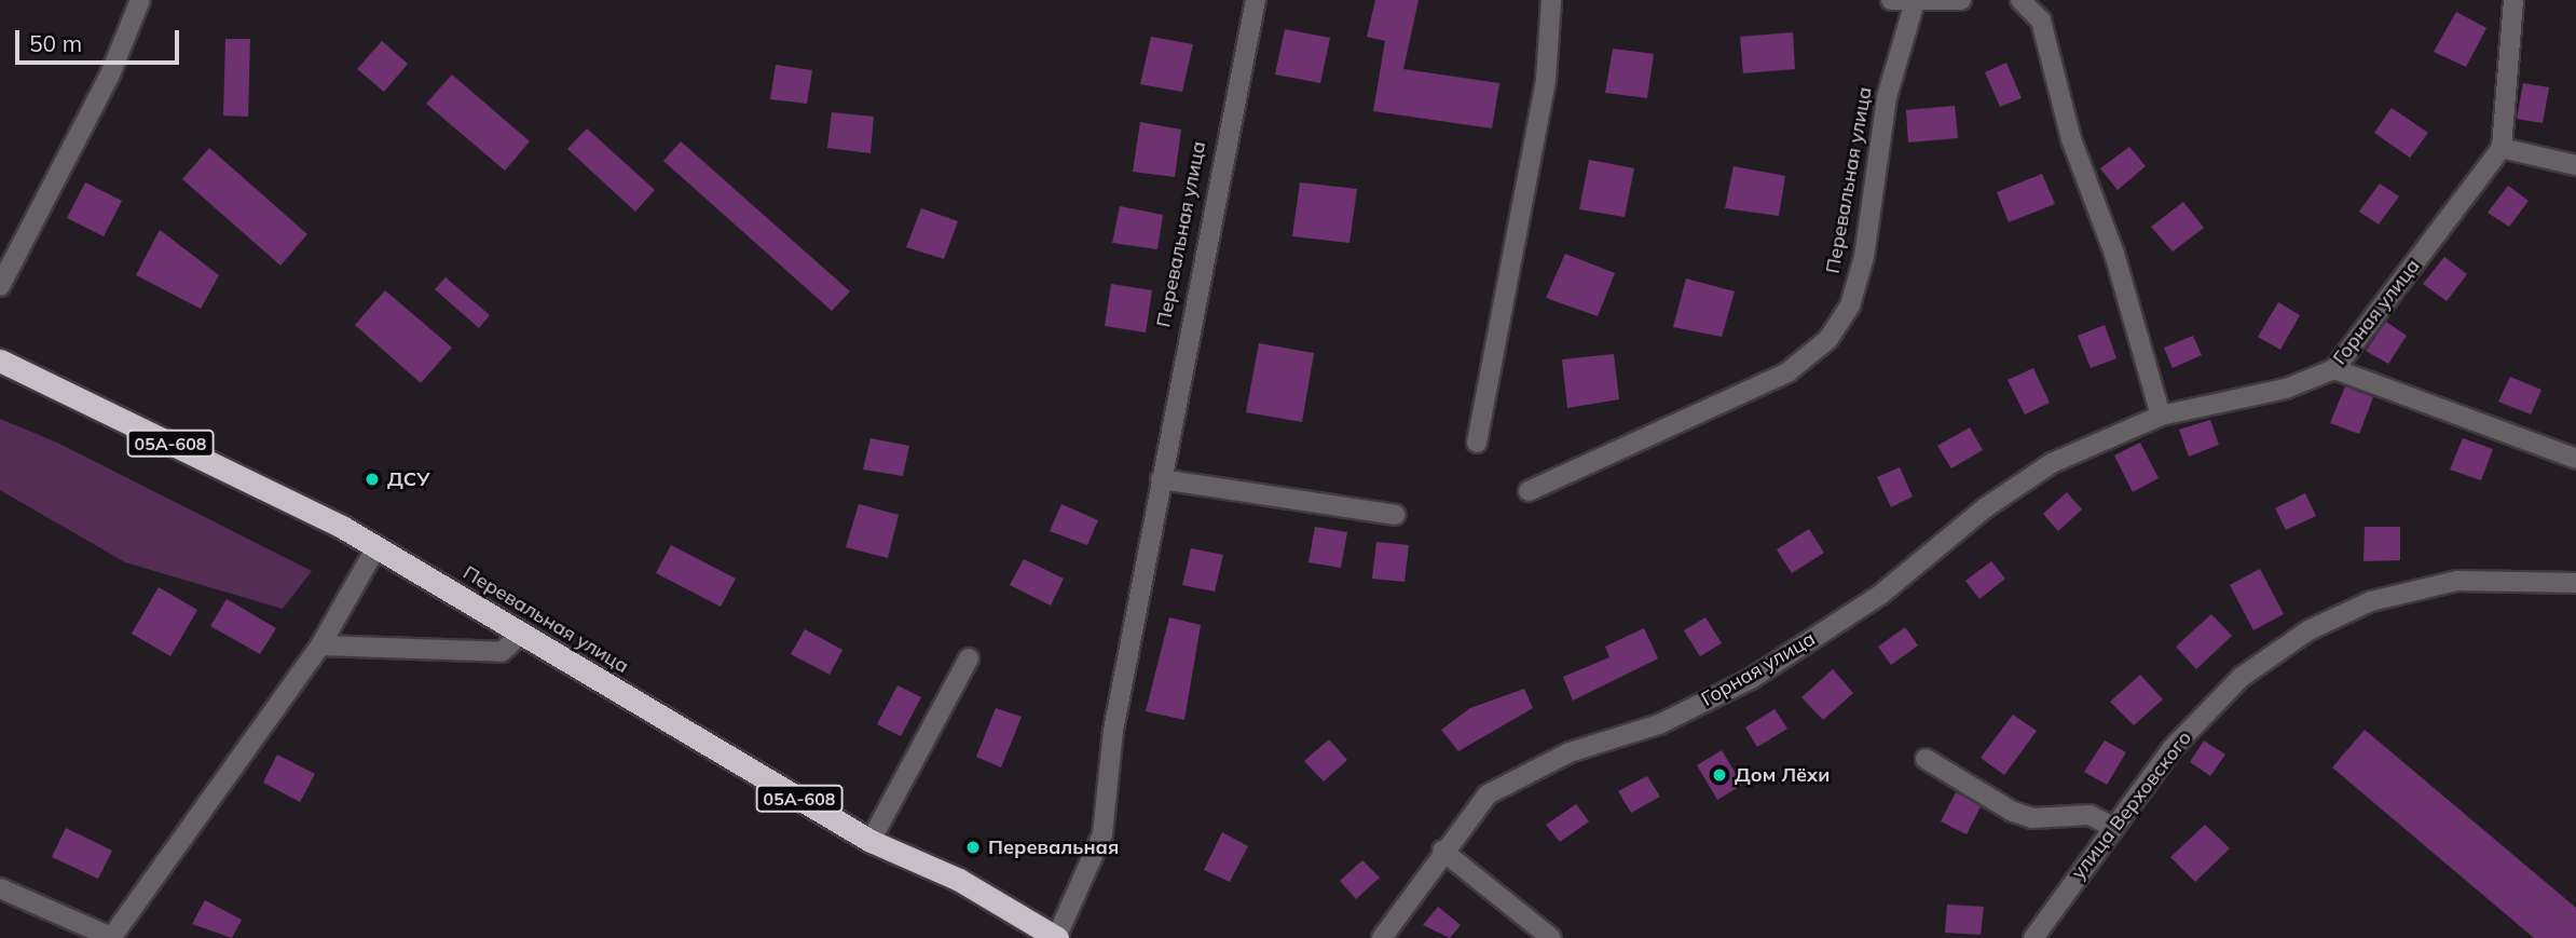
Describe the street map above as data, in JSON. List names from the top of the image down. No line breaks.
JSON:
{"streets":{"highway":["Перевальная улица","05А-608"],"street":["Горная улица","улица Верховского"]},"places":["ДСУ","Дом Лёхи","Перевальная"],"scale_bar":"50 m"}
